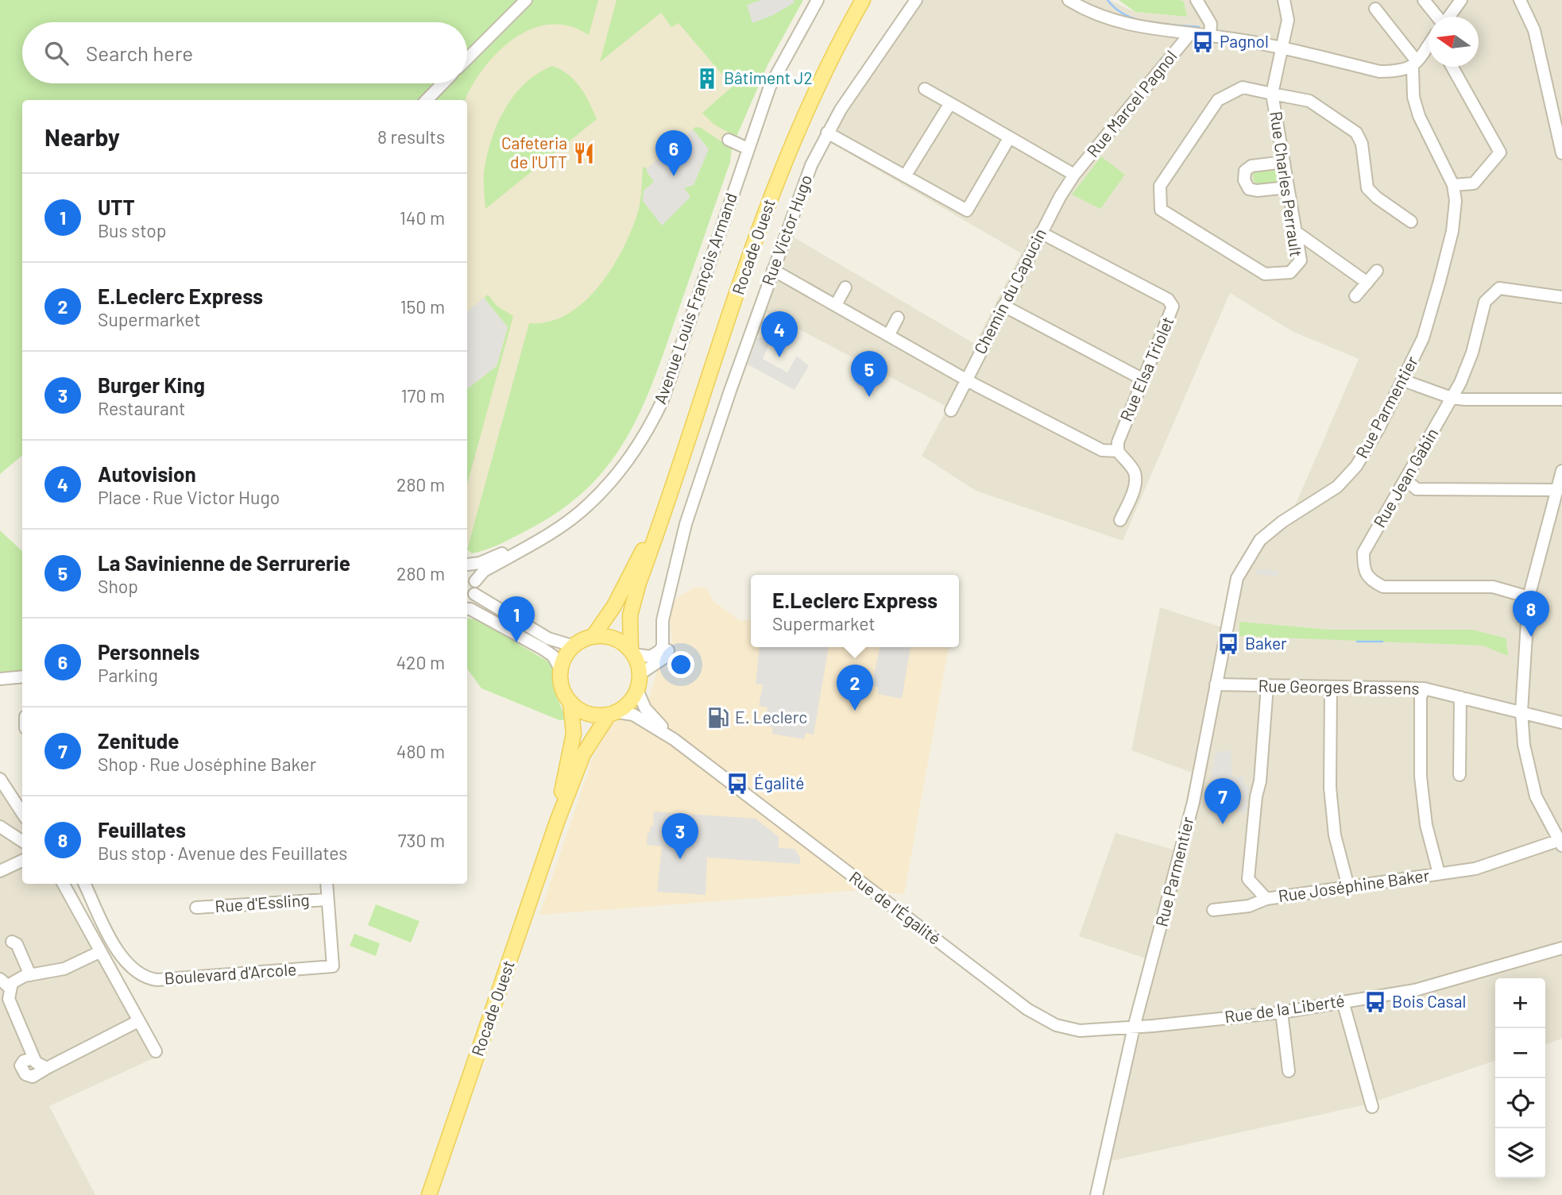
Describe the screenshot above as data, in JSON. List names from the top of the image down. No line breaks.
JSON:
{"streets":{"main road":["Rocade Ouest"],"street":["Rue Marcel Pagnol","Rue Charles Perrault","Rue Victor Hugo","Chemin du Capucin","Avenue Louis François Armand","Rue Elsa Triolet","Rue Parmentier","Rue Jean Gabin","Rue Georges Brassens","Rue Joséphine Baker","Rue d'Essling","Rue de l'Égalité","Boulevard d'Arcole","Rue de la Liberté"]},"crossings":[["Rue Marcel Pagnol","Chemin du Capucin"],["Rue Victor Hugo","Rocade Ouest"],["Chemin du Capucin","Rue Elsa Triolet"],["Rue Parmentier","Rue Georges Brassens"],["Rue Parmentier","Rue de l'Égalité"],["Rue Parmentier","Rue de la Liberté"],["Rue Georges Brassens","Rue Joséphine Baker"],["Rue d'Essling","Boulevard d'Arcole"],["Rue de l'Égalité","Rue de la Liberté"]],"places":{"bus stop":["Pagnol","Baker","Égalité","Bois Casal"],"building":["Bâtiment J2"],"restaurant":["Cafeteria de l'UTT"],"fuel station":["E. Leclerc"]},"north":"left","page":{"search":"Search here","heading":["Nearby","8 results"],"pins":["6","4","5","8","1","2","7","3"],"list":[{"mark":"1","name":"UTT","note":"Bus stop","value":"140 m"},{"mark":"2","name":"E.Leclerc Express","note":"Supermarket","value":"150 m"},{"mark":"3","name":"Burger King","note":"Restaurant","value":"170 m"},{"mark":"4","name":"Autovision","note":"Place · Rue Victor Hugo","value":"280 m"},{"mark":"5","name":"La Savinienne de Serrurerie","note":"Shop","value":"280 m"},{"mark":"6","name":"Personnels","note":"Parking","value":"420 m"},{"mark":"7","name":"Zenitude","note":"Shop · Rue Joséphine Baker","value":"480 m"},{"mark":"8","name":"Feuillates","note":"Bus stop · Avenue des Feuillates","value":"730 m"}],"popup":["E.Leclerc Express","Supermarket"],"map_buttons":["+","−"]}}
